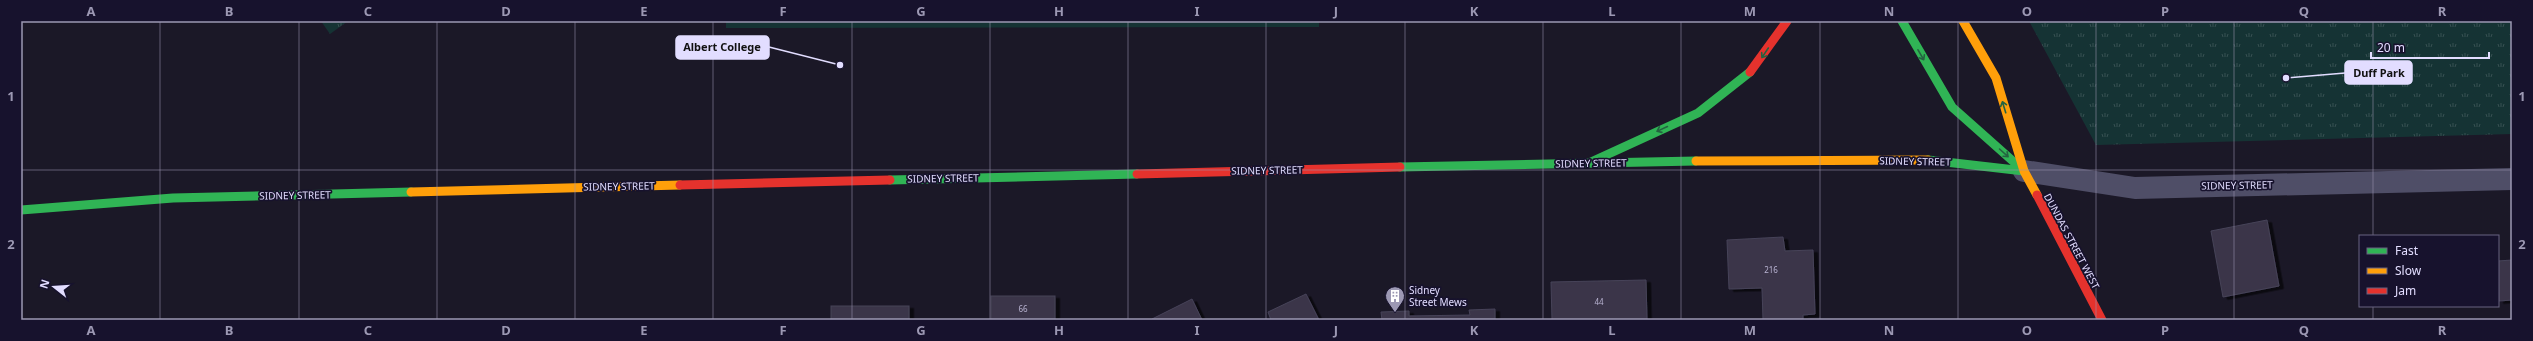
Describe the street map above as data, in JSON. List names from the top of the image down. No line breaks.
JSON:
{"streets":{"main road":["SIDNEY STREET","DUNDAS STREET WEST"]},"crossings":[["SIDNEY STREET","DUNDAS STREET WEST"]],"places":{"other":["Albert College","Duff Park"],"building":["Sidney Street Mews"]},"house_numbers":["216","44","66"],"legend":["Fast","Slow","Jam"],"scale_bar":"20 m","north":"left","grid":{"columns":["A","B","C","D","E","F","G","H","I","J","K","L","M","N","O","P","Q","R"],"rows":["1","2"]}}
